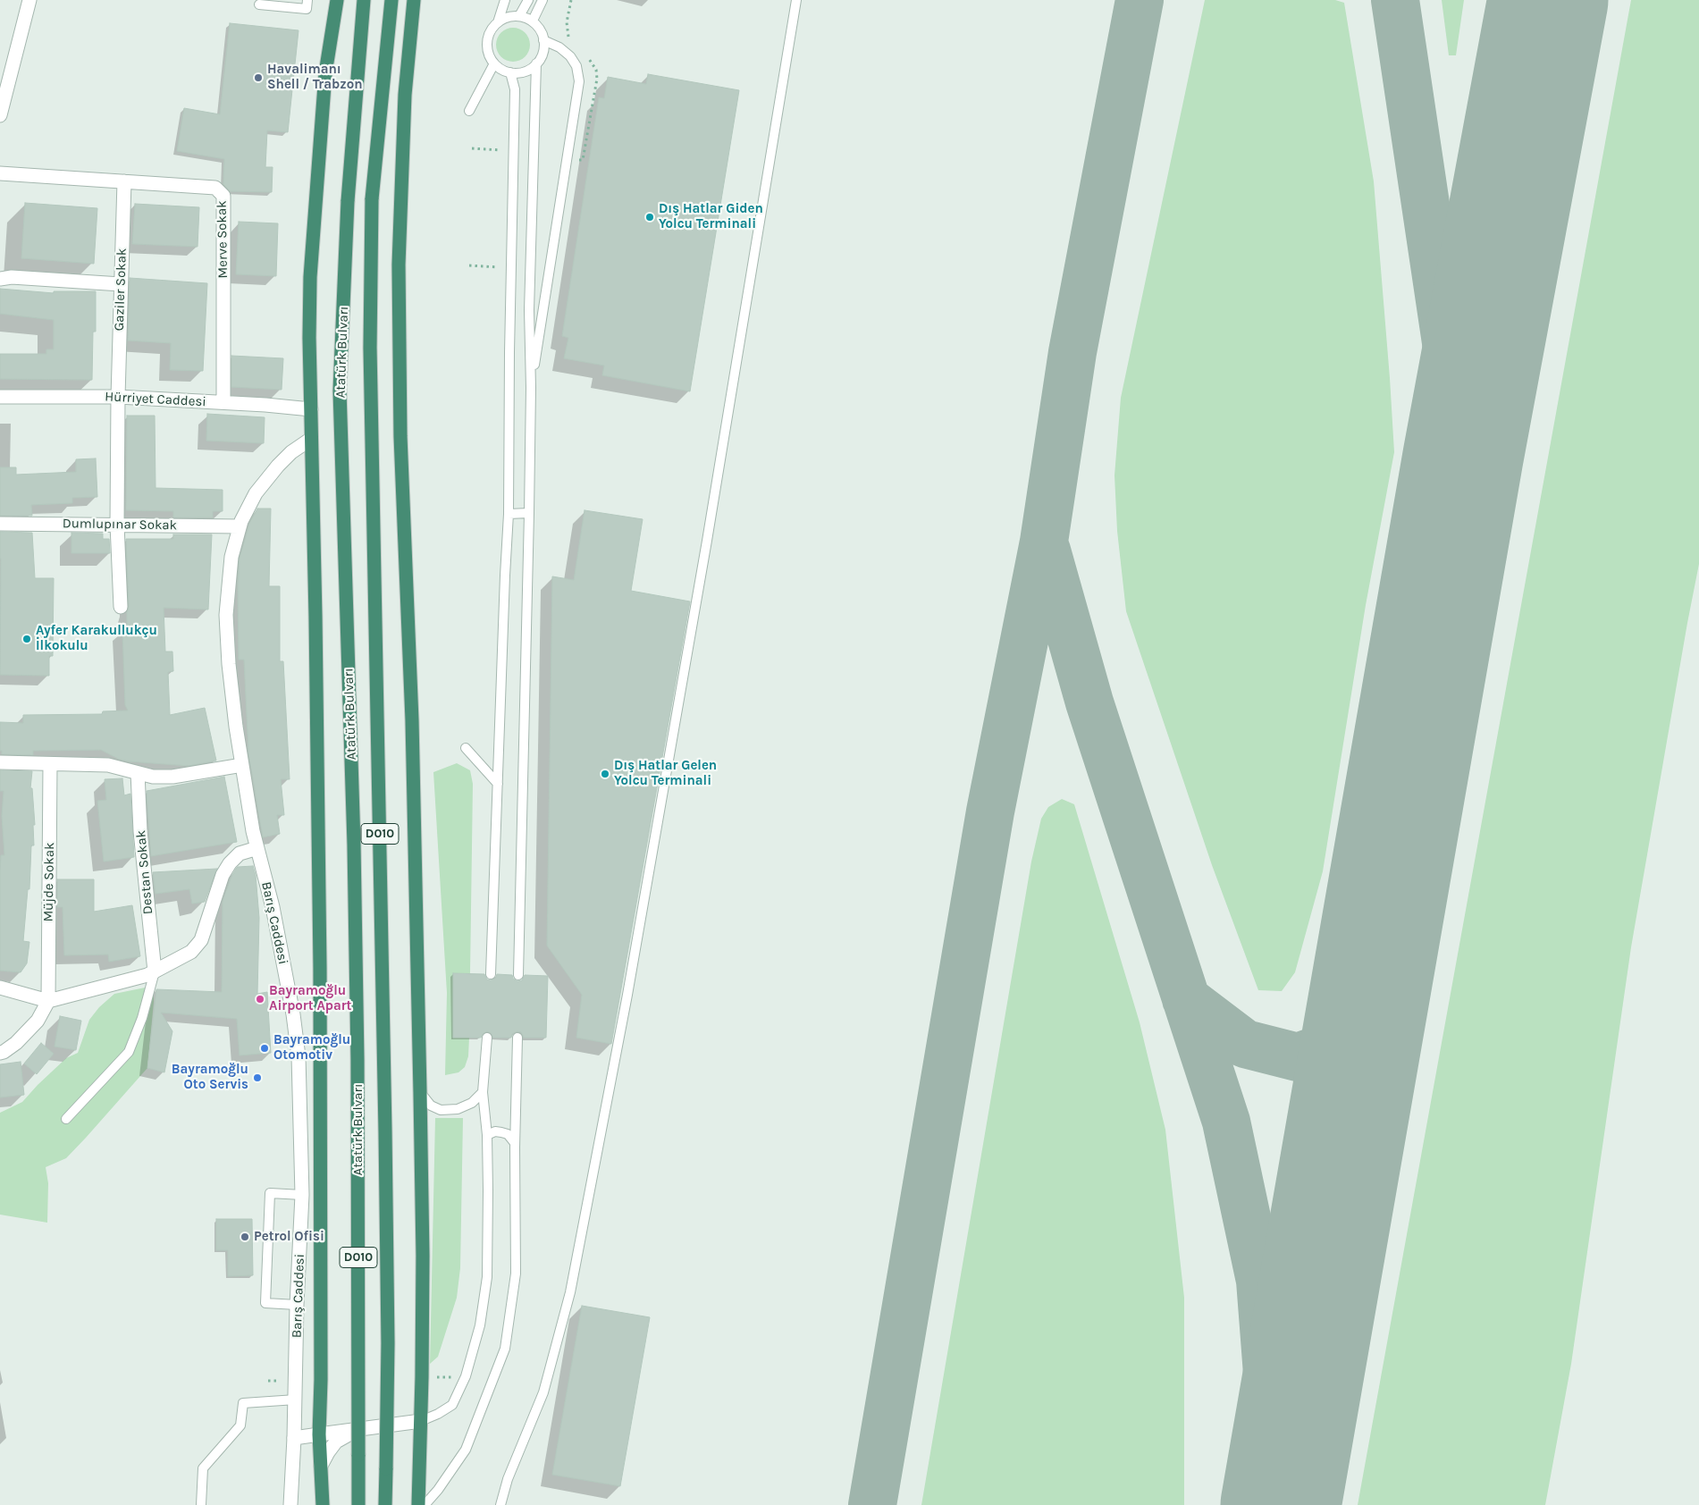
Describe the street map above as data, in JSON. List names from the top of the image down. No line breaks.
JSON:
{"streets":{"highway":["Atatürk Bulvarı","D010"],"street":["Merve Sokak","Gaziler Sokak","Hürriyet Caddesi","Dumlupınar Sokak","Destan Sokak","Müjde Sokak","Barış Caddesi"]},"crossings":[["Merve Sokak","Gaziler Sokak"],["Merve Sokak","Hürriyet Caddesi"],["Gaziler Sokak","Hürriyet Caddesi"],["Gaziler Sokak","Dumlupınar Sokak"],["Dumlupınar Sokak","Barış Caddesi"]],"places":["Havalimanı Shell / Trabzon","Dış Hatlar Giden Yolcu Terminali","Ayfer Karakullukçu İlkokulu","Dış Hatlar Gelen Yolcu Terminali","Bayramoğlu Airport Apart","Bayramoğlu Otomotiv","Bayramoğlu Oto Servis","Petrol Ofisi"]}
